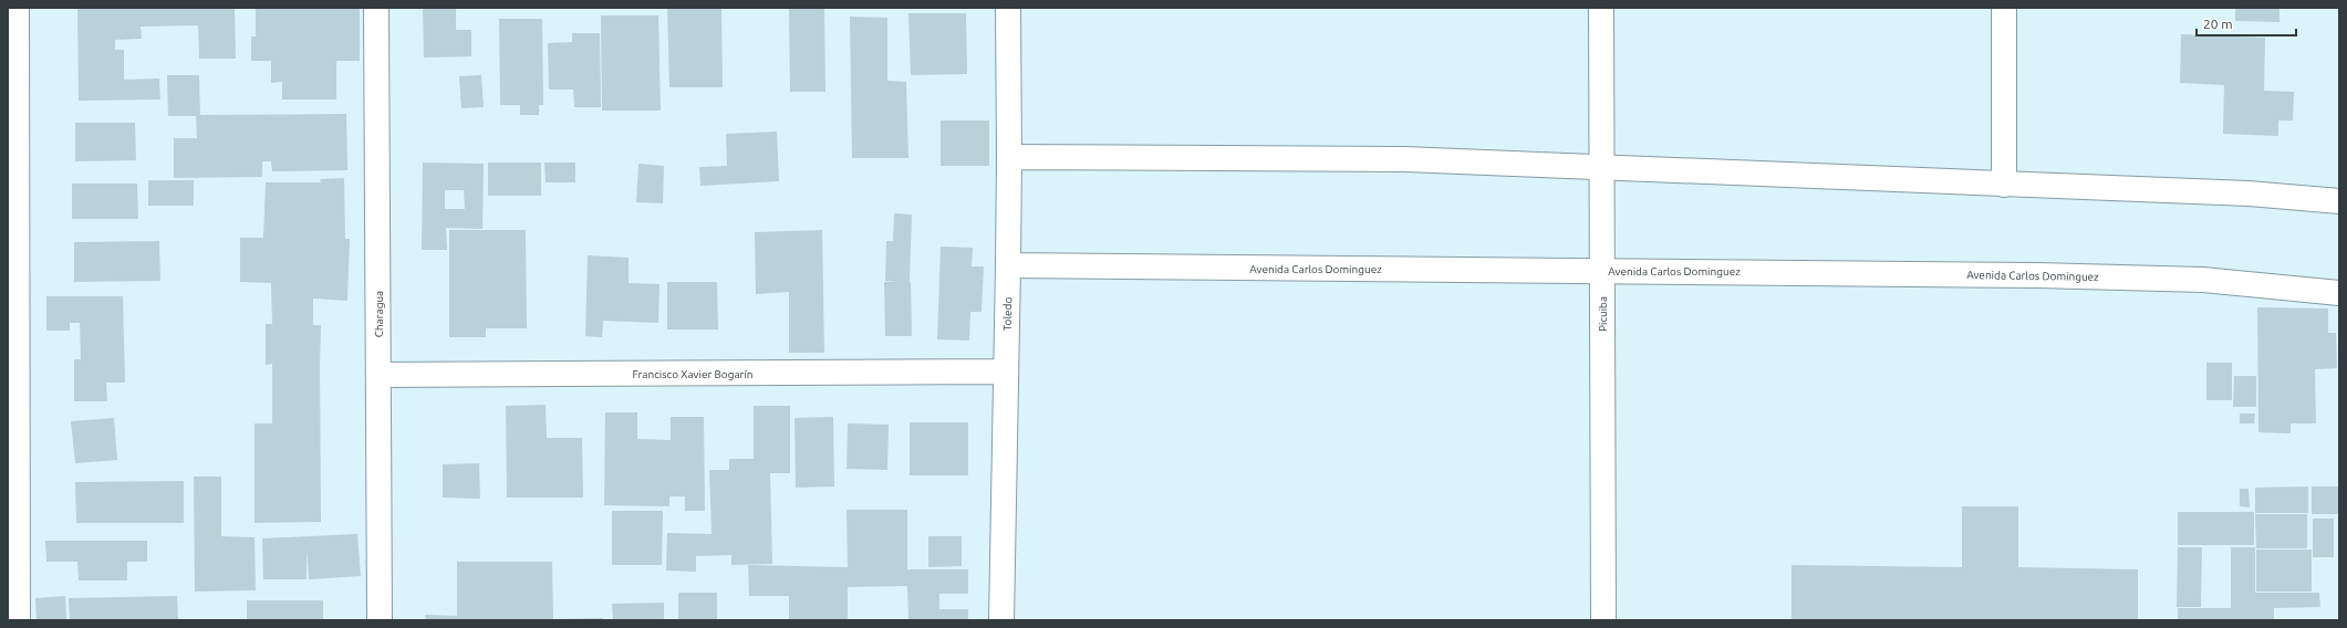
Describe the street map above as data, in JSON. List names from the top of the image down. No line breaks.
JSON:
{"streets":{"street":["Avenida Carlos Dominguez","Charagua","Toledo","Picuiba","Francisco Xavier Bogarín"]},"crossings":[["Avenida Carlos Dominguez","Toledo"],["Avenida Carlos Dominguez","Picuiba"],["Charagua","Francisco Xavier Bogarín"],["Toledo","Francisco Xavier Bogarín"]],"scale_bar":"20 m"}
